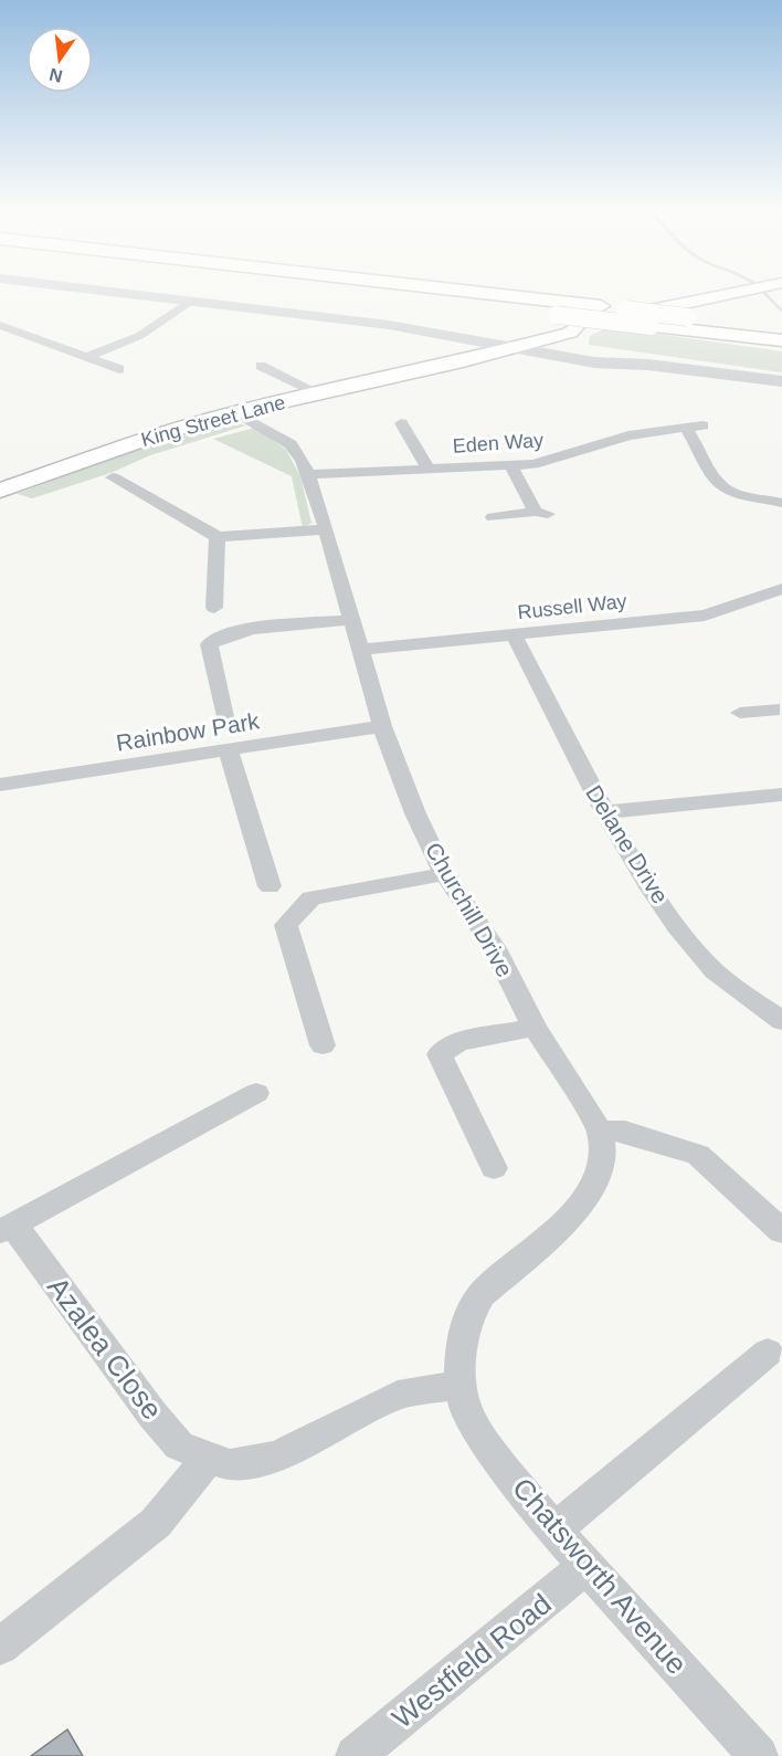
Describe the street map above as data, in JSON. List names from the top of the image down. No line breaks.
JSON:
{"streets":{"main road":["King Street Lane"],"street":["Eden Way","Russell Way","Rainbow Park","Delane Drive","Churchill Drive","Azalea Close","Chatsworth Avenue","Westfield Road"]},"crossings":[["King Street Lane","Churchill Drive"],["Eden Way","Churchill Drive"],["Russell Way","Delane Drive"],["Russell Way","Churchill Drive"],["Rainbow Park","Churchill Drive"],["Azalea Close","Chatsworth Avenue"],["Chatsworth Avenue","Westfield Road"]],"north":"bottom"}
